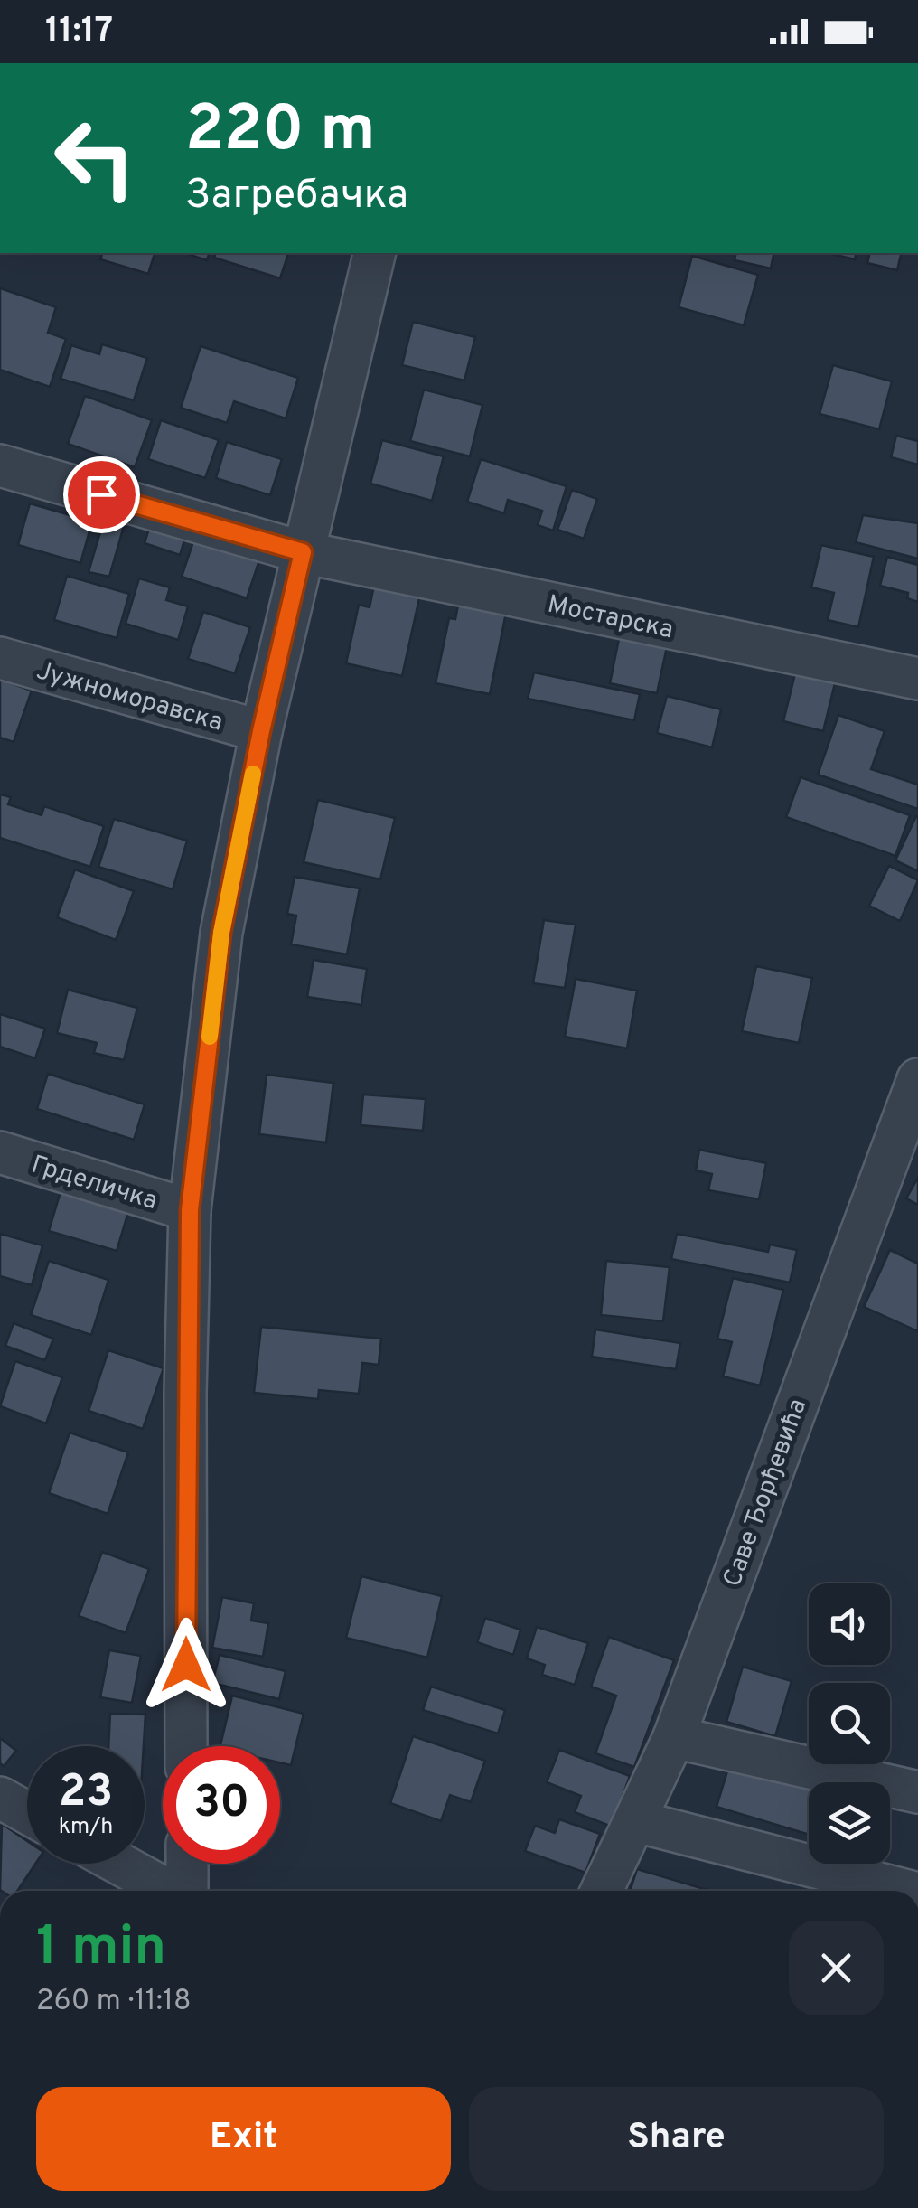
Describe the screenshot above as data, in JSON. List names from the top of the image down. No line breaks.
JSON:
{"streets":{"street":["Мостарска","Јужноморавска","Грделичка","Саве Ђорђевића"]},"page":{"status":"11:17","turn":["220 m","Загребачка"],"speed":"23 km/h","limit":"30","heading":["1 min","260 m · 11:18"],"buttons":["Exit","Share"]}}
